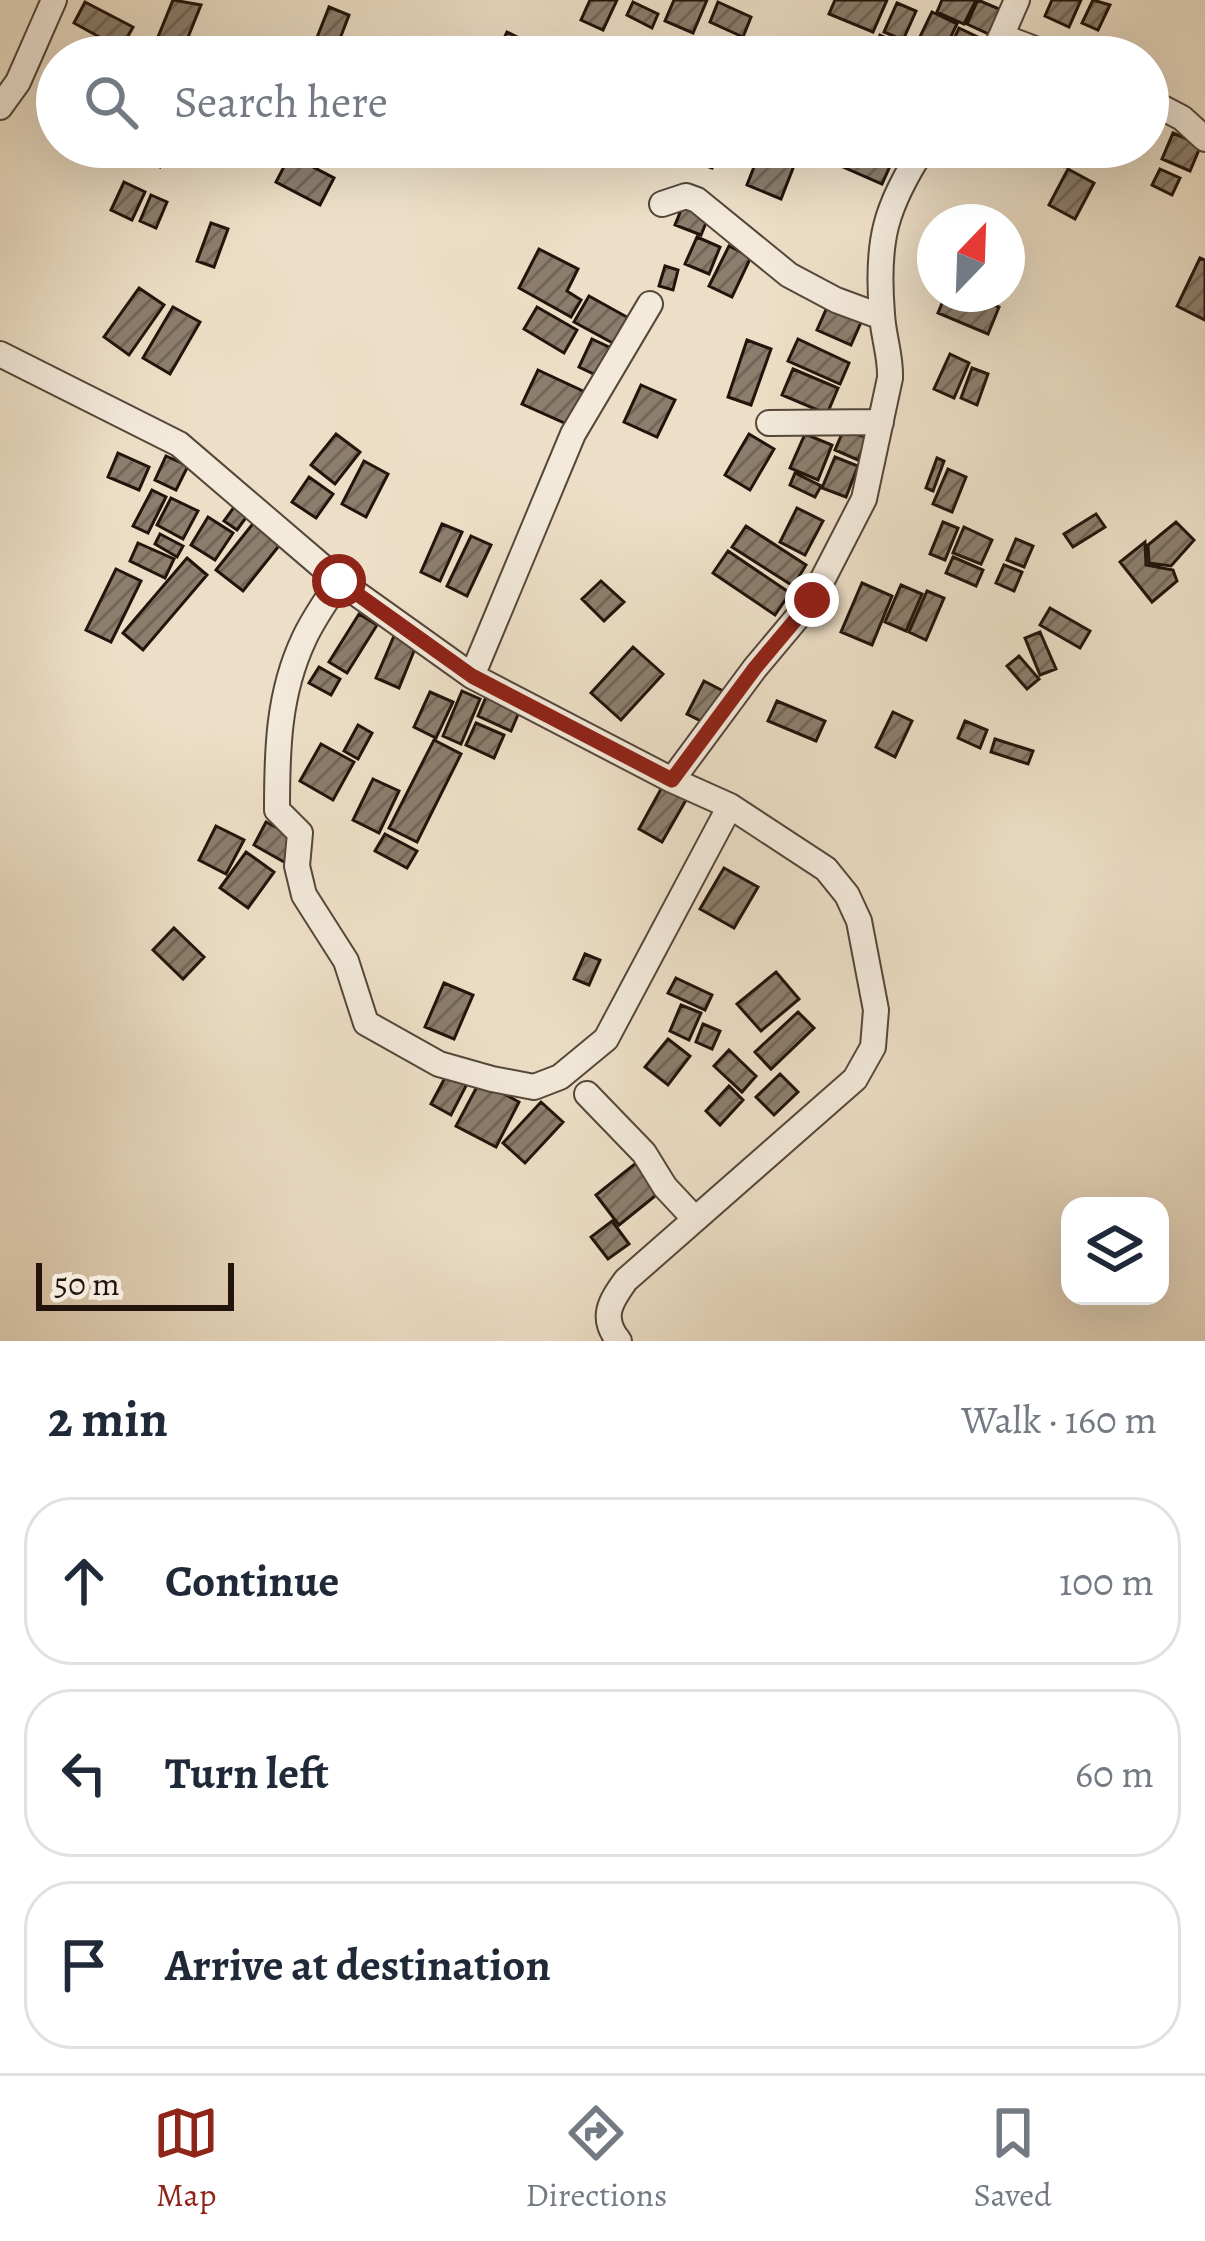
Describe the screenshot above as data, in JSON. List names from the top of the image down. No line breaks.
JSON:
{"scale_bar":"50 m","north":"top right","page":{"search":"Search here","scale":"50 m","heading":["2 min","Walk · 160 m"],"list":[["Continue","100 m"],["Turn left","60 m"],"Arrive at destination"],"nav":["Map","Directions","Saved"]}}
